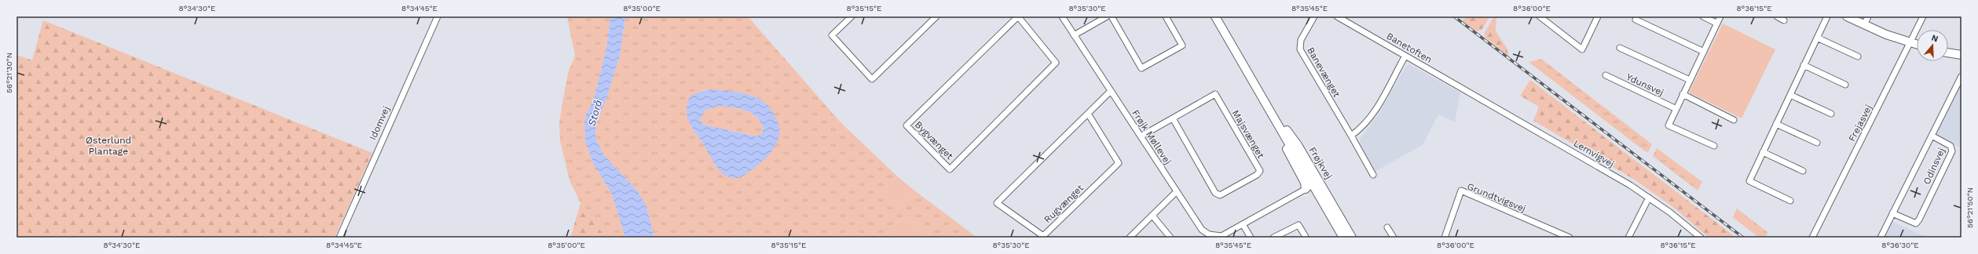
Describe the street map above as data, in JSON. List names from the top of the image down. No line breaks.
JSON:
{"streets":{"street":["Banetoften","Banevænget","Ydunsvej","Idomvej","Frejasvej","Majsvænget","Frøjk Møllevej","Bygvænget","Lemvigvej","Frøjkvej","Odinsvej","Grundtvigsvej","Rugvænget"]},"crossings":[["Banetoften","Lemvigvej"],["Majsvænget","Frøjk Møllevej"],["Frøjk Møllevej","Frøjkvej"],["Frøjk Møllevej","Rugvænget"]],"water":["Storå"],"parks":["Østerlund Plantage"],"north":"top","coordinates":["8°34'30\"E","8°34'45\"E","8°35'00\"E","8°35'15\"E","8°35'30\"E","8°35'45\"E","8°36'00\"E","8°36'15\"E","56°21'30\"N","56°21'50\"N","8°36'30\"E"]}
